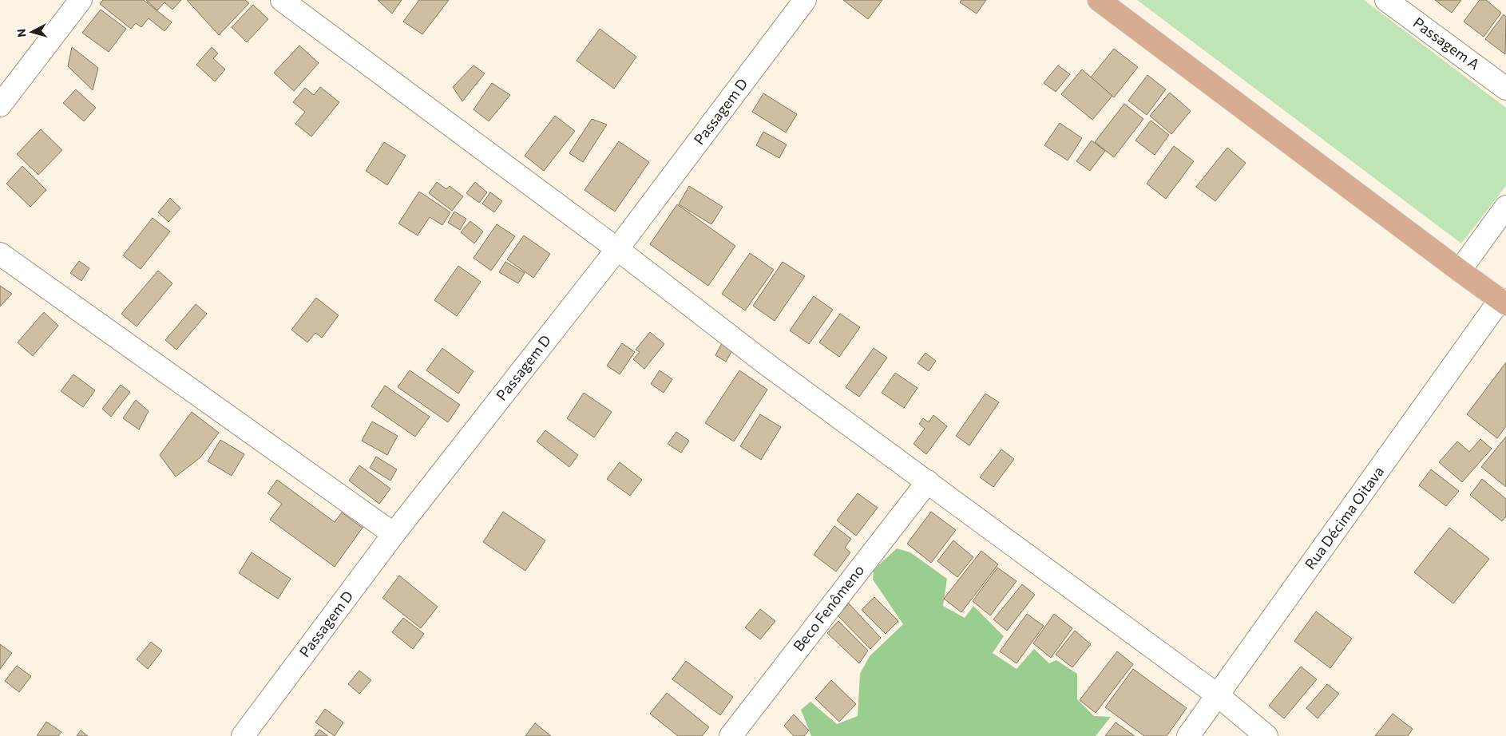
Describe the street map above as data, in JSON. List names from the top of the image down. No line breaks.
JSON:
{"streets":{"street":["Passagem A","Passagem D","Rua Décima Oitava","Beco Fenômeno"]},"north":"left"}
